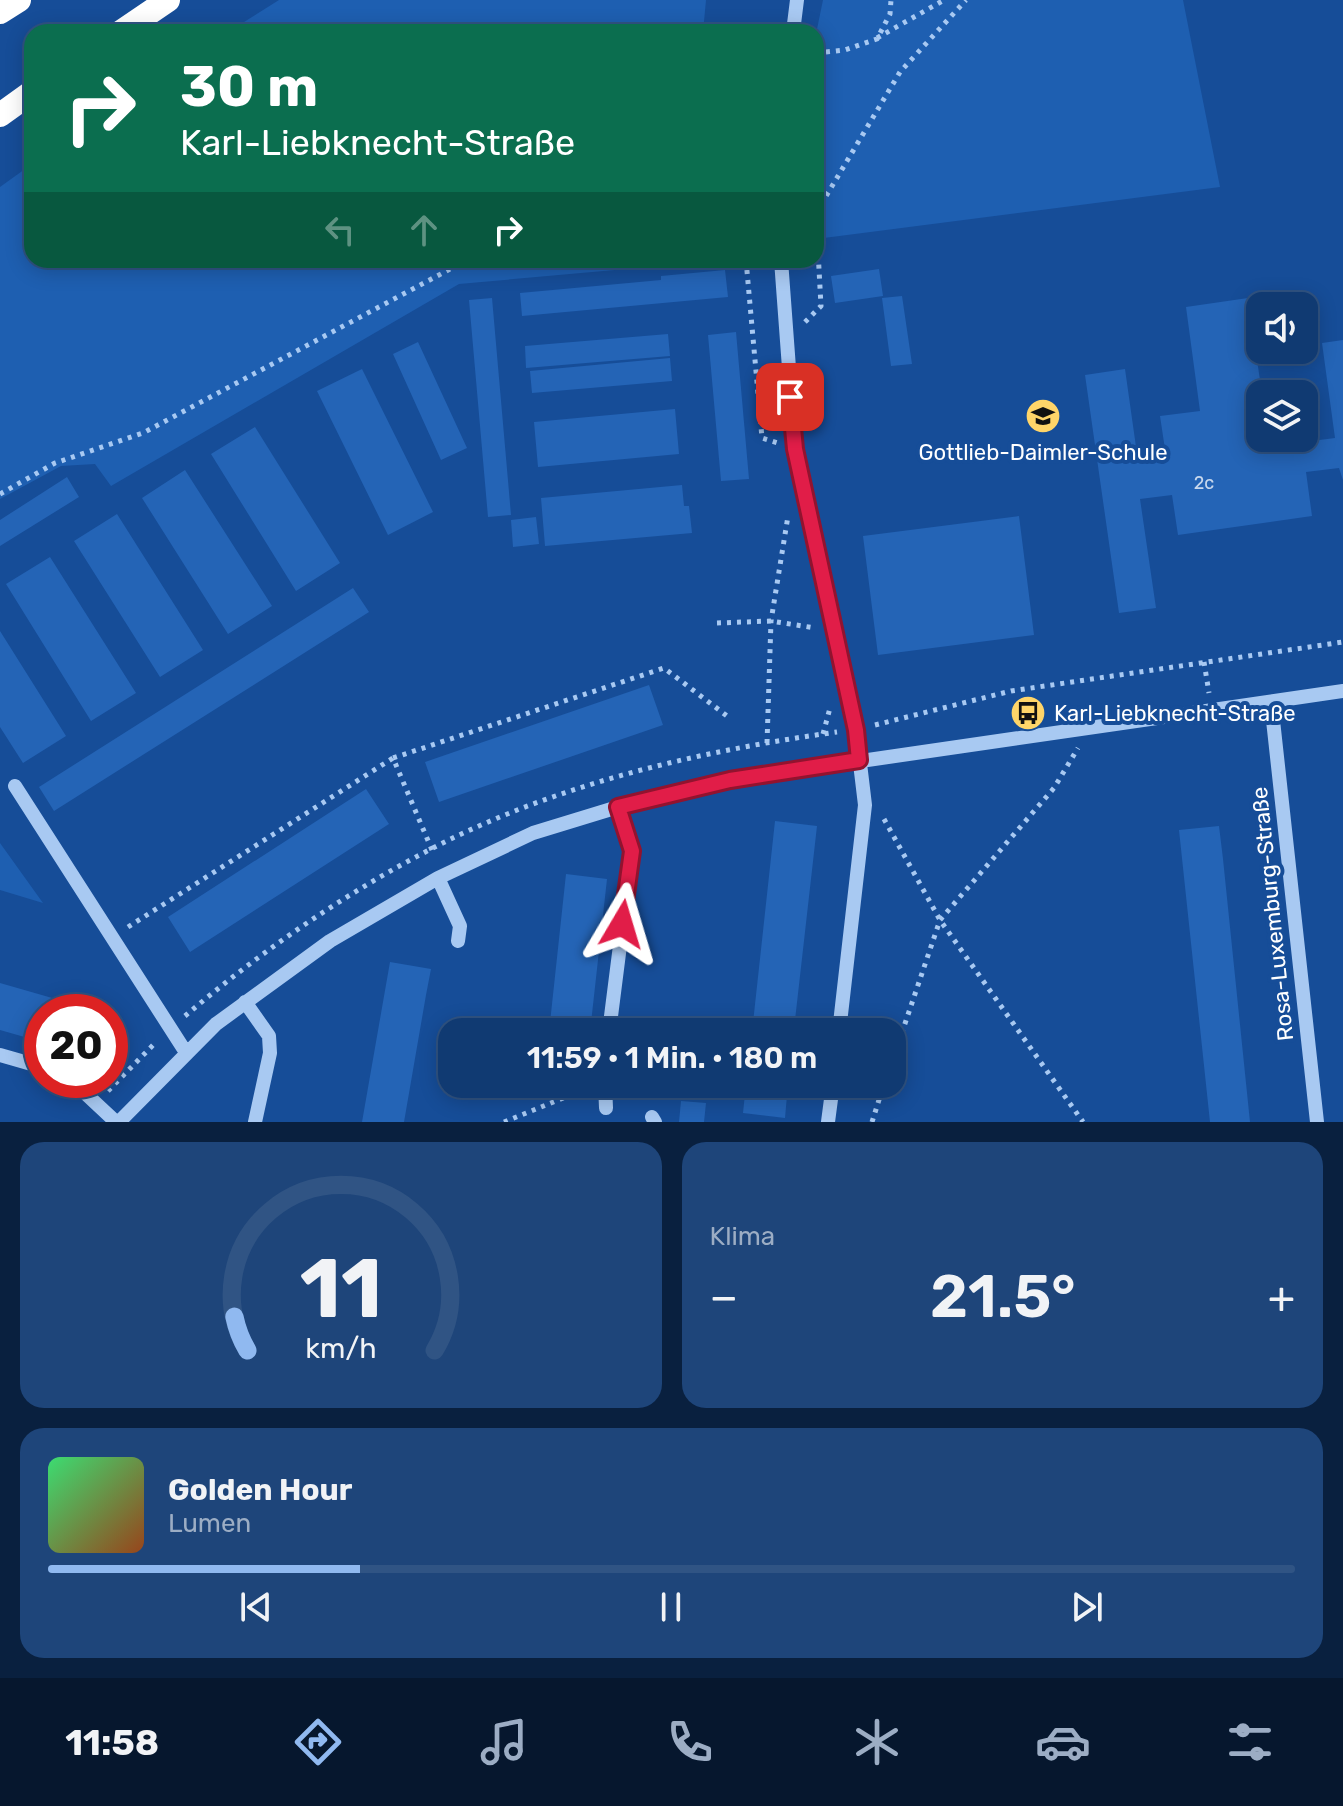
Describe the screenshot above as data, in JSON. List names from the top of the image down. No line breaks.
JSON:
{"streets":{"street":["Rosa-Luxemburg-Straße"]},"places":{"school or university":["Gottlieb-Daimler-Schule"],"bus stop":["Karl-Liebknecht-Straße"]},"house_numbers":["2c"],"page":{"turn":["30 m","Karl-Liebknecht-Straße"],"limit":"20","trip":"11:59 · 1 Min. · 180 m","tile":"Klima","heat":["−","21.5°","+"],"song":["Golden Hour","Lumen"],"tabs":"11:58","gauge":["11","km/h"]}}
